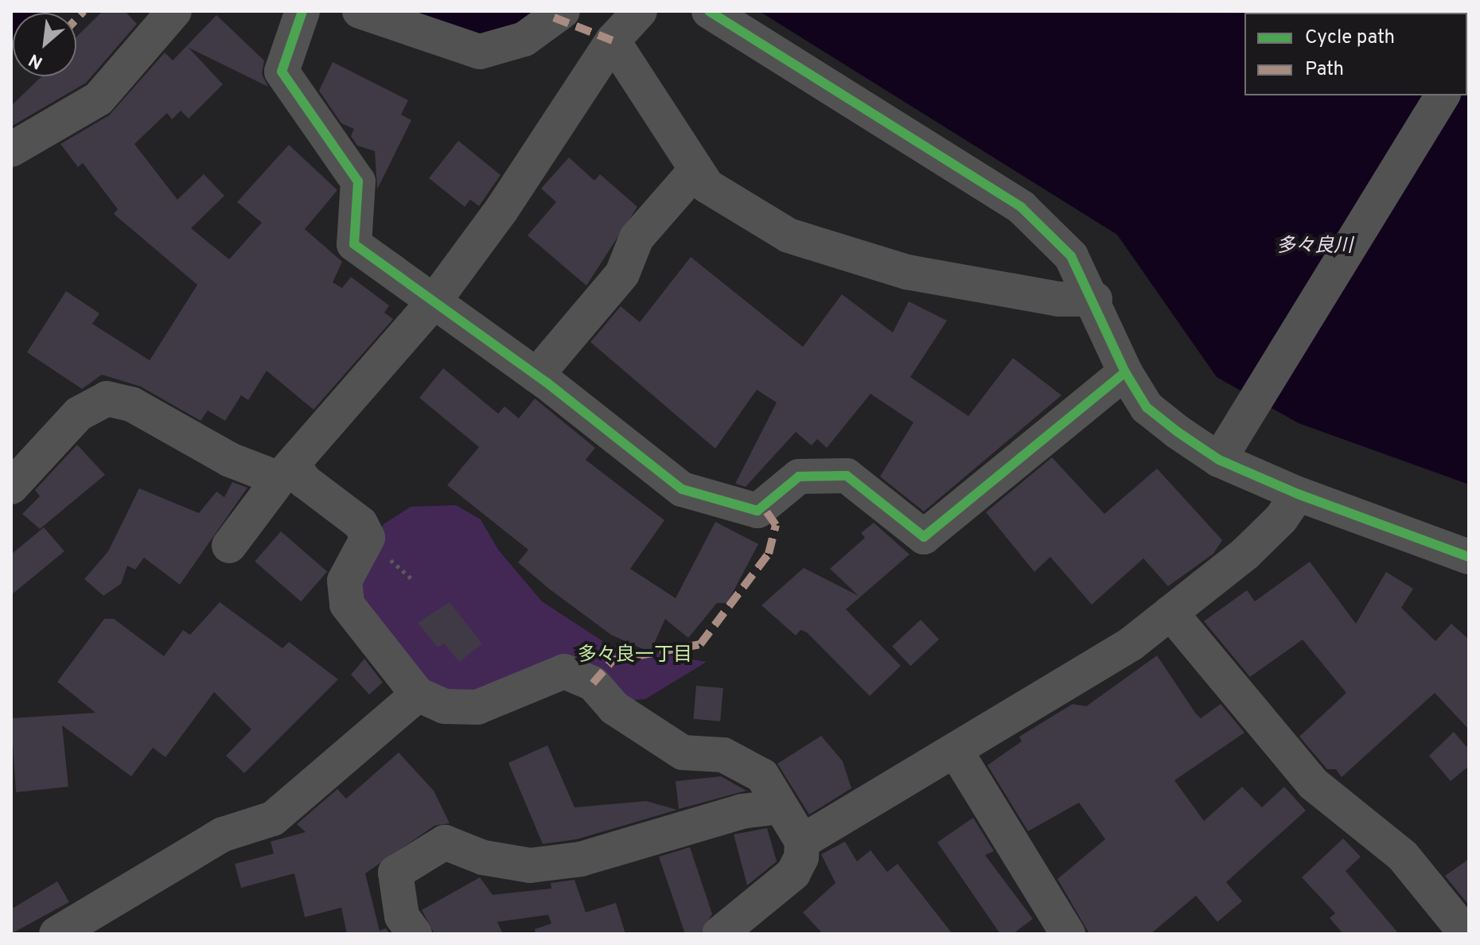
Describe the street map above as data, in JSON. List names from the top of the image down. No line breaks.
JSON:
{"districts":["多々良一丁目"],"water":["多々良川"],"legend":["Cycle path","Path"],"north":"bottom left"}
